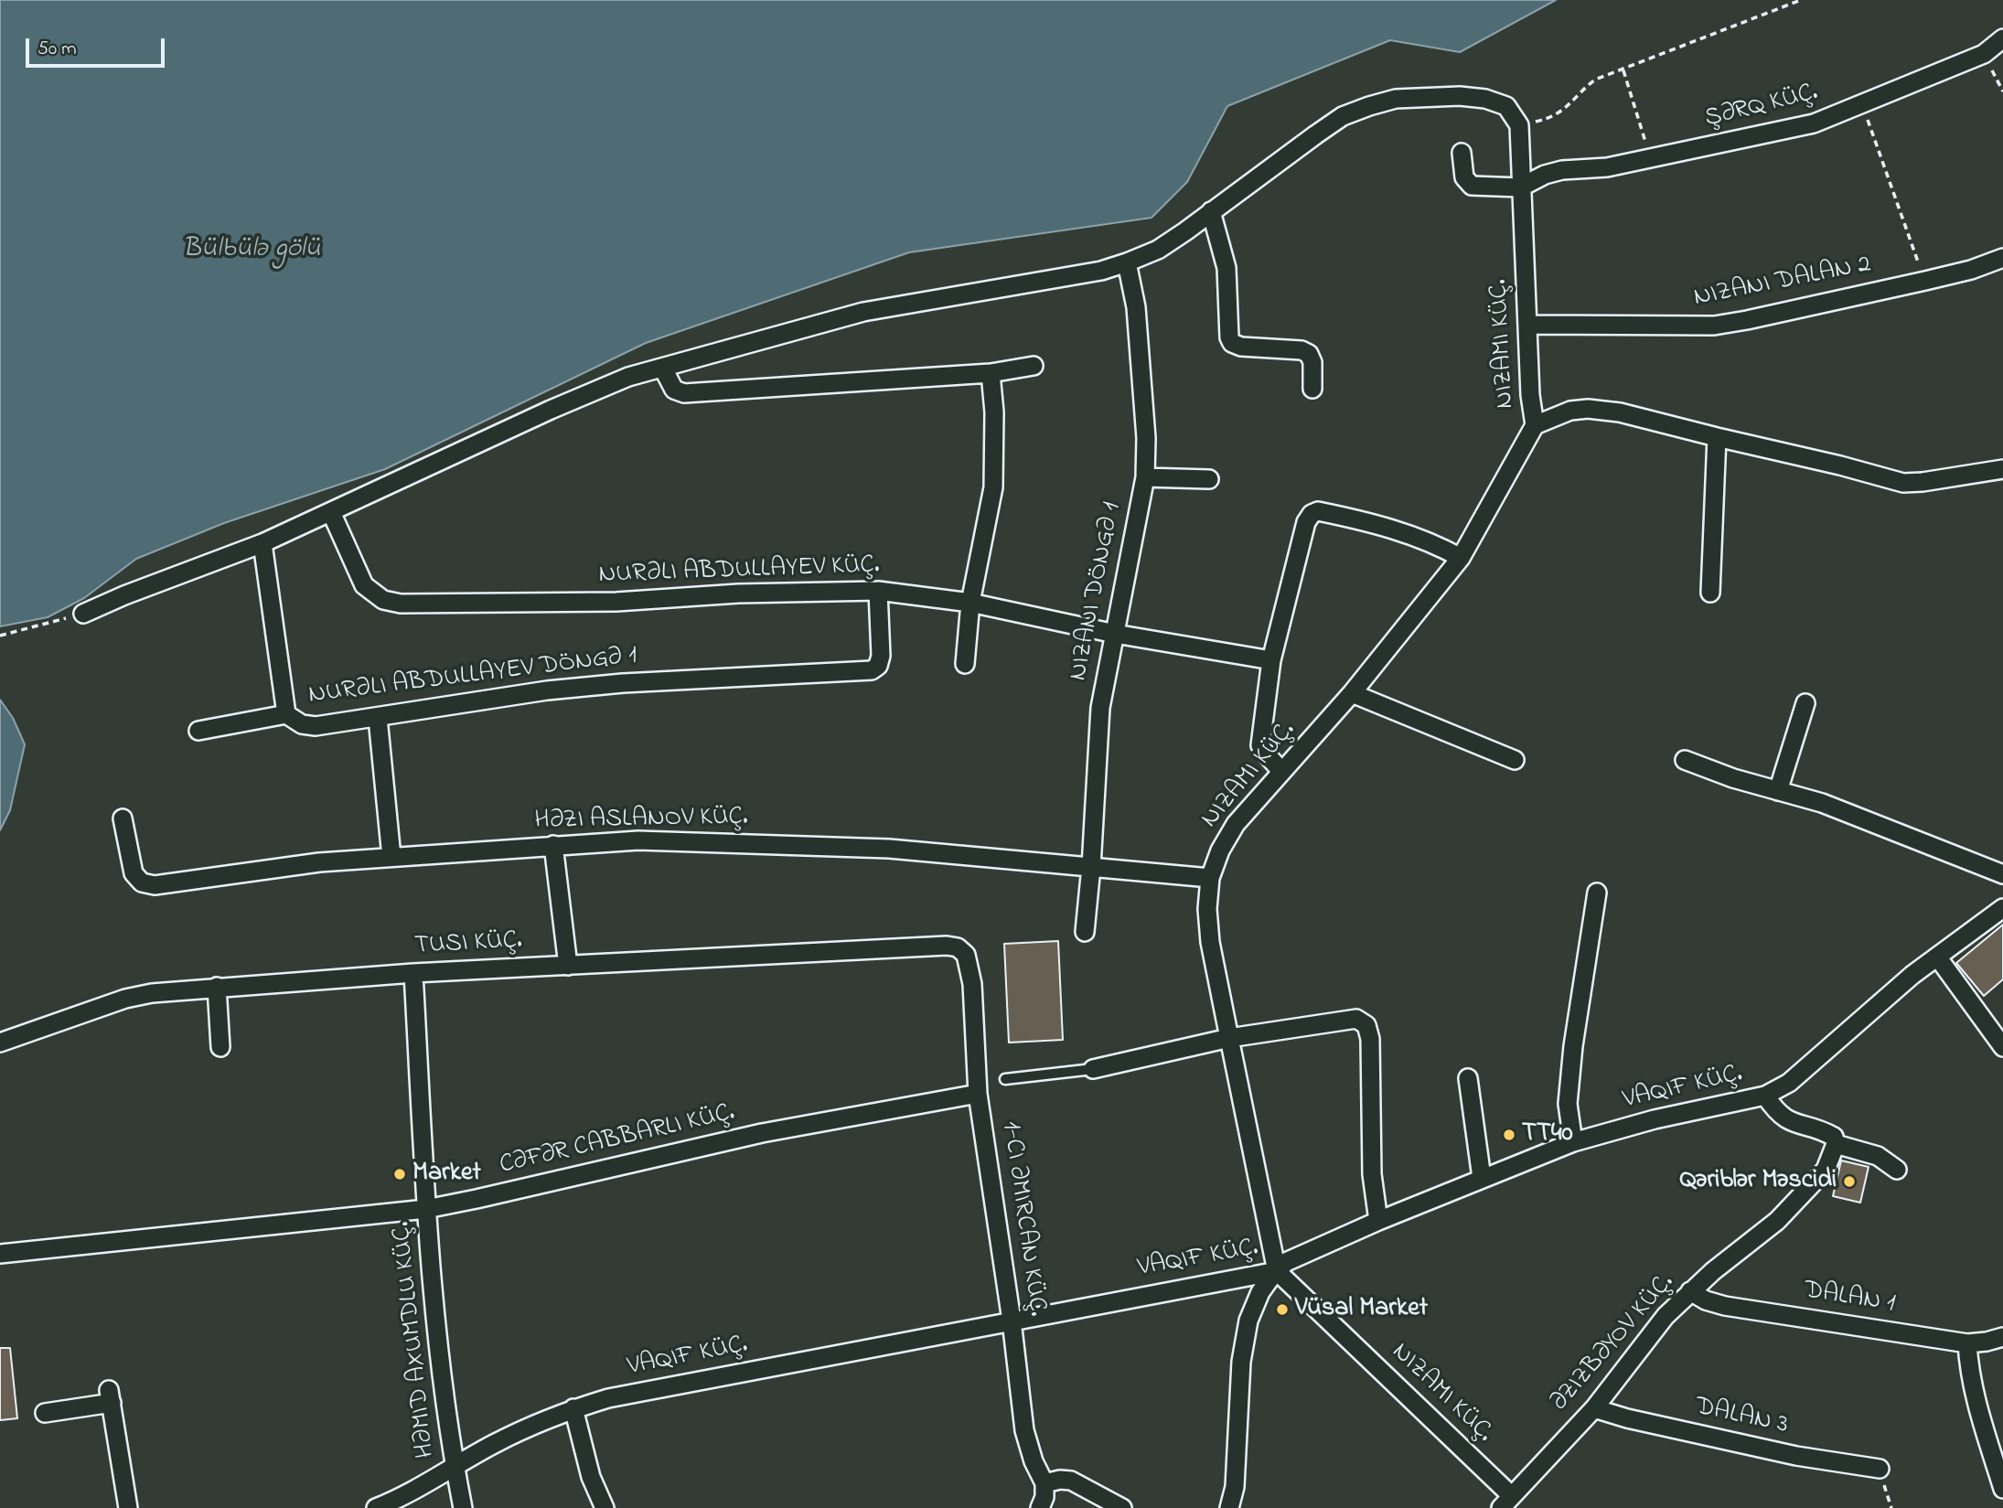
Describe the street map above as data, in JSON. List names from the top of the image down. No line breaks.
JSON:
{"streets":{"street":["ŞƏRQ KÜÇ.","NIZANI DALAN 2","NIZAMI KÜÇ.","NURƏLI ABDULLAYEV KÜÇ.","NIZANI DÖNGƏ 1","NURƏLI ABDULLAYEV DÖNGƏ 1","HƏZI ASLANOV KÜÇ.","TUSI KÜÇ.","VAQIF KÜÇ.","1-CI ƏMIRCAN KÜÇ.","DALAN 1","HƏMID AXUMDLU KÜÇ.","ƏZIZBƏYOV KÜÇ.","DALAN 3"]},"crossings":[["ŞƏRQ KÜÇ.","NIZAMI KÜÇ."],["NIZANI DALAN 2","NIZAMI KÜÇ."],["NIZAMI KÜÇ.","HƏZI ASLANOV KÜÇ."],["NIZAMI KÜÇ.","VAQIF KÜÇ."],["NIZAMI KÜÇ.","ƏZIZBƏYOV KÜÇ."],["NURƏLI ABDULLAYEV KÜÇ.","NIZANI DÖNGƏ 1"],["NURƏLI ABDULLAYEV KÜÇ.","NURƏLI ABDULLAYEV DÖNGƏ 1"],["NIZANI DÖNGƏ 1","HƏZI ASLANOV KÜÇ."],["TUSI KÜÇ.","1-CI ƏMIRCAN KÜÇ."],["TUSI KÜÇ.","HƏMID AXUMDLU KÜÇ."],["VAQIF KÜÇ.","1-CI ƏMIRCAN KÜÇ."],["VAQIF KÜÇ.","HƏMID AXUMDLU KÜÇ."],["DALAN 1","ƏZIZBƏYOV KÜÇ."],["ƏZIZBƏYOV KÜÇ.","DALAN 3"]],"water":["Bülbülə gölü"],"places":["TT40","Market","Qəriblər Məscidi","Vüsal Market"],"scale_bar":"50 m"}
